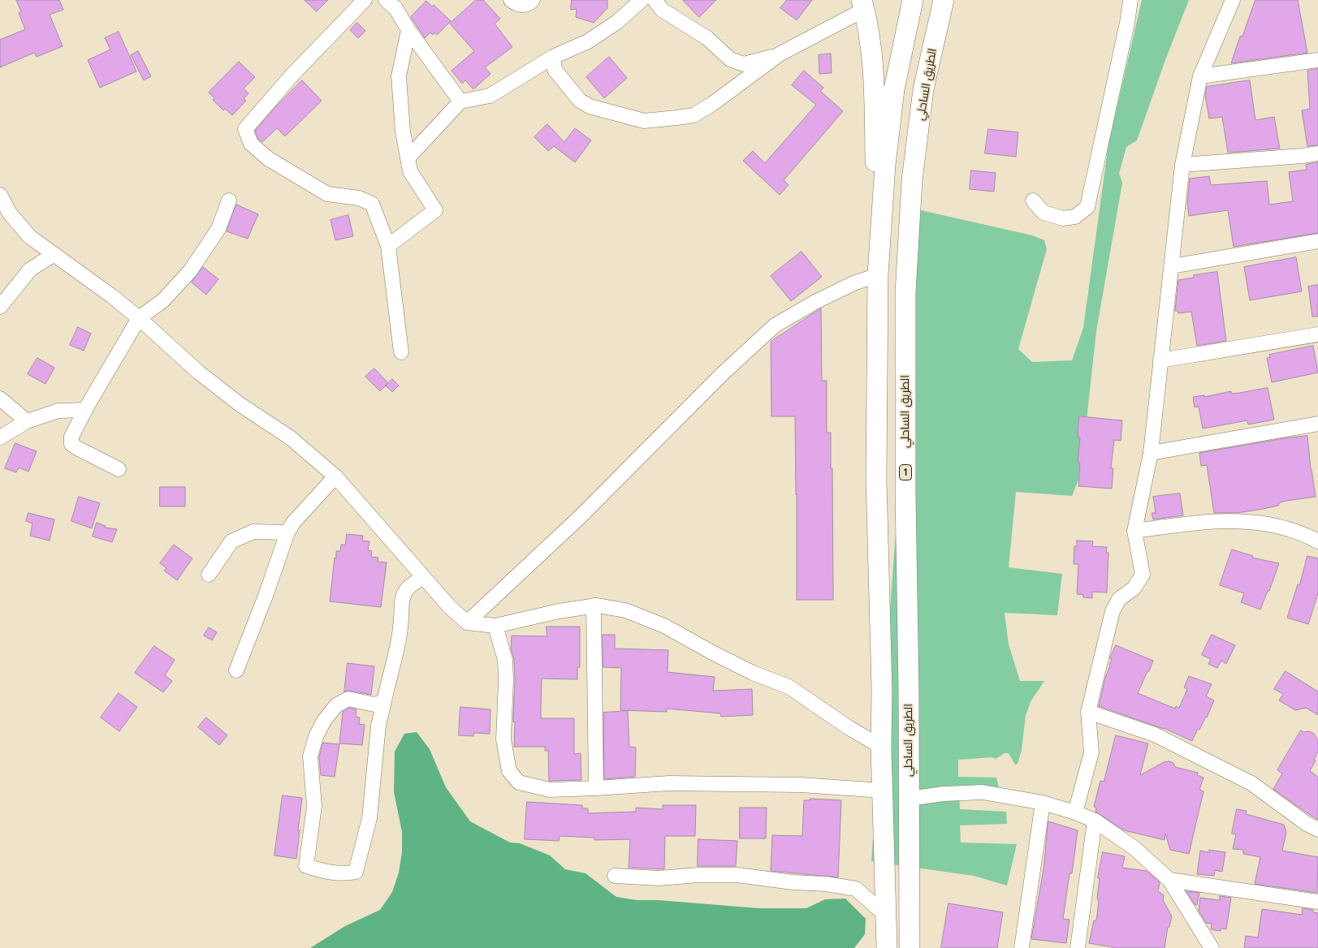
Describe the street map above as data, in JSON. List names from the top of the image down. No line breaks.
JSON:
{"streets":{"highway":["الطريق الساحلي","1"]}}
